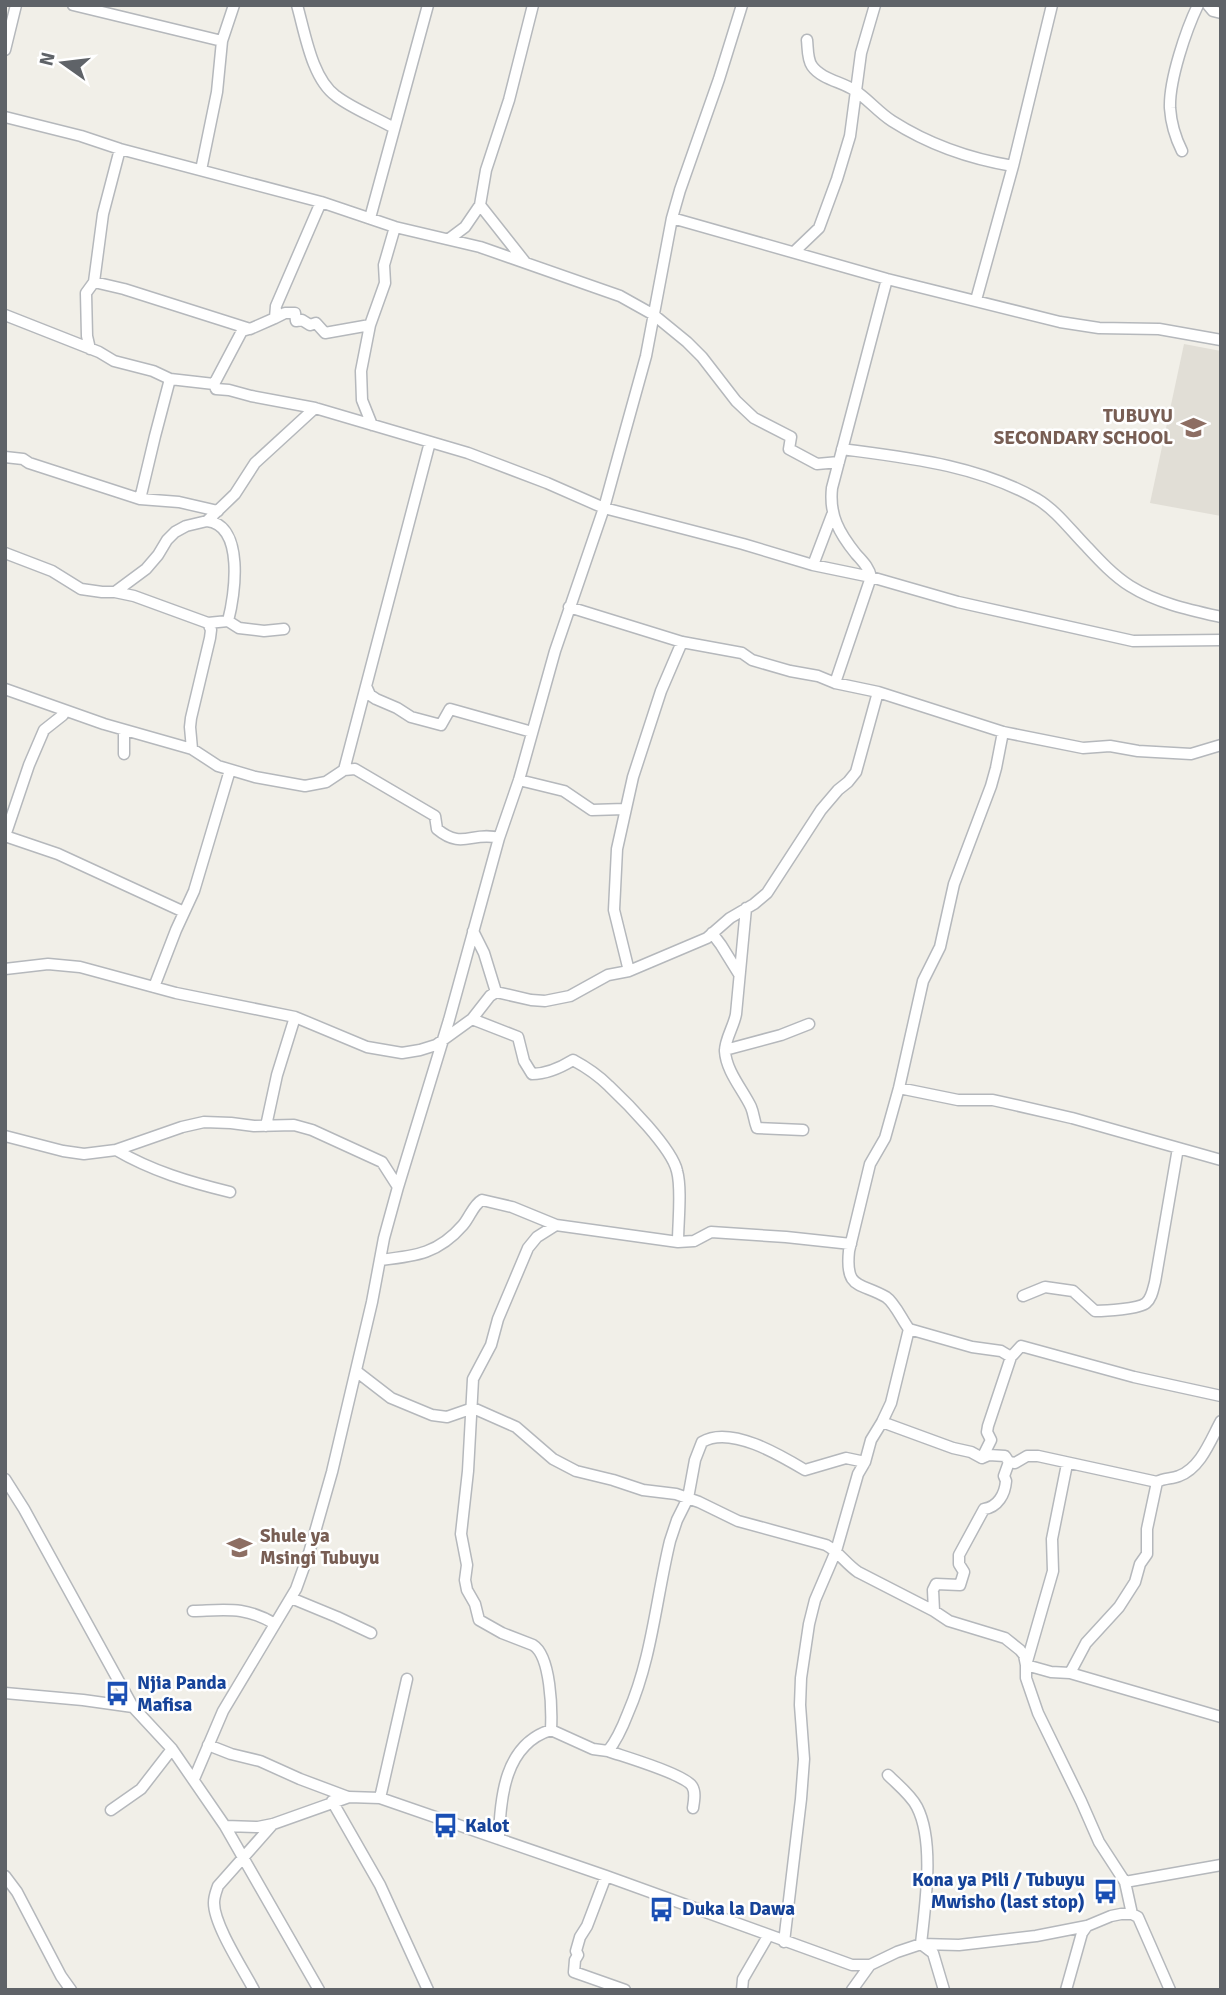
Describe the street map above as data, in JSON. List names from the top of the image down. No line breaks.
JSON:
{"places":{"school or university":["TUBUYU SECONDARY SCHOOL","Shule ya Msingi Tubuyu"],"bus stop":["Njia Panda Mafisa","Kalot","Kona ya Pili / Tubuyu Mwisho (last stop)","Duka la Dawa"]},"north":"left"}
